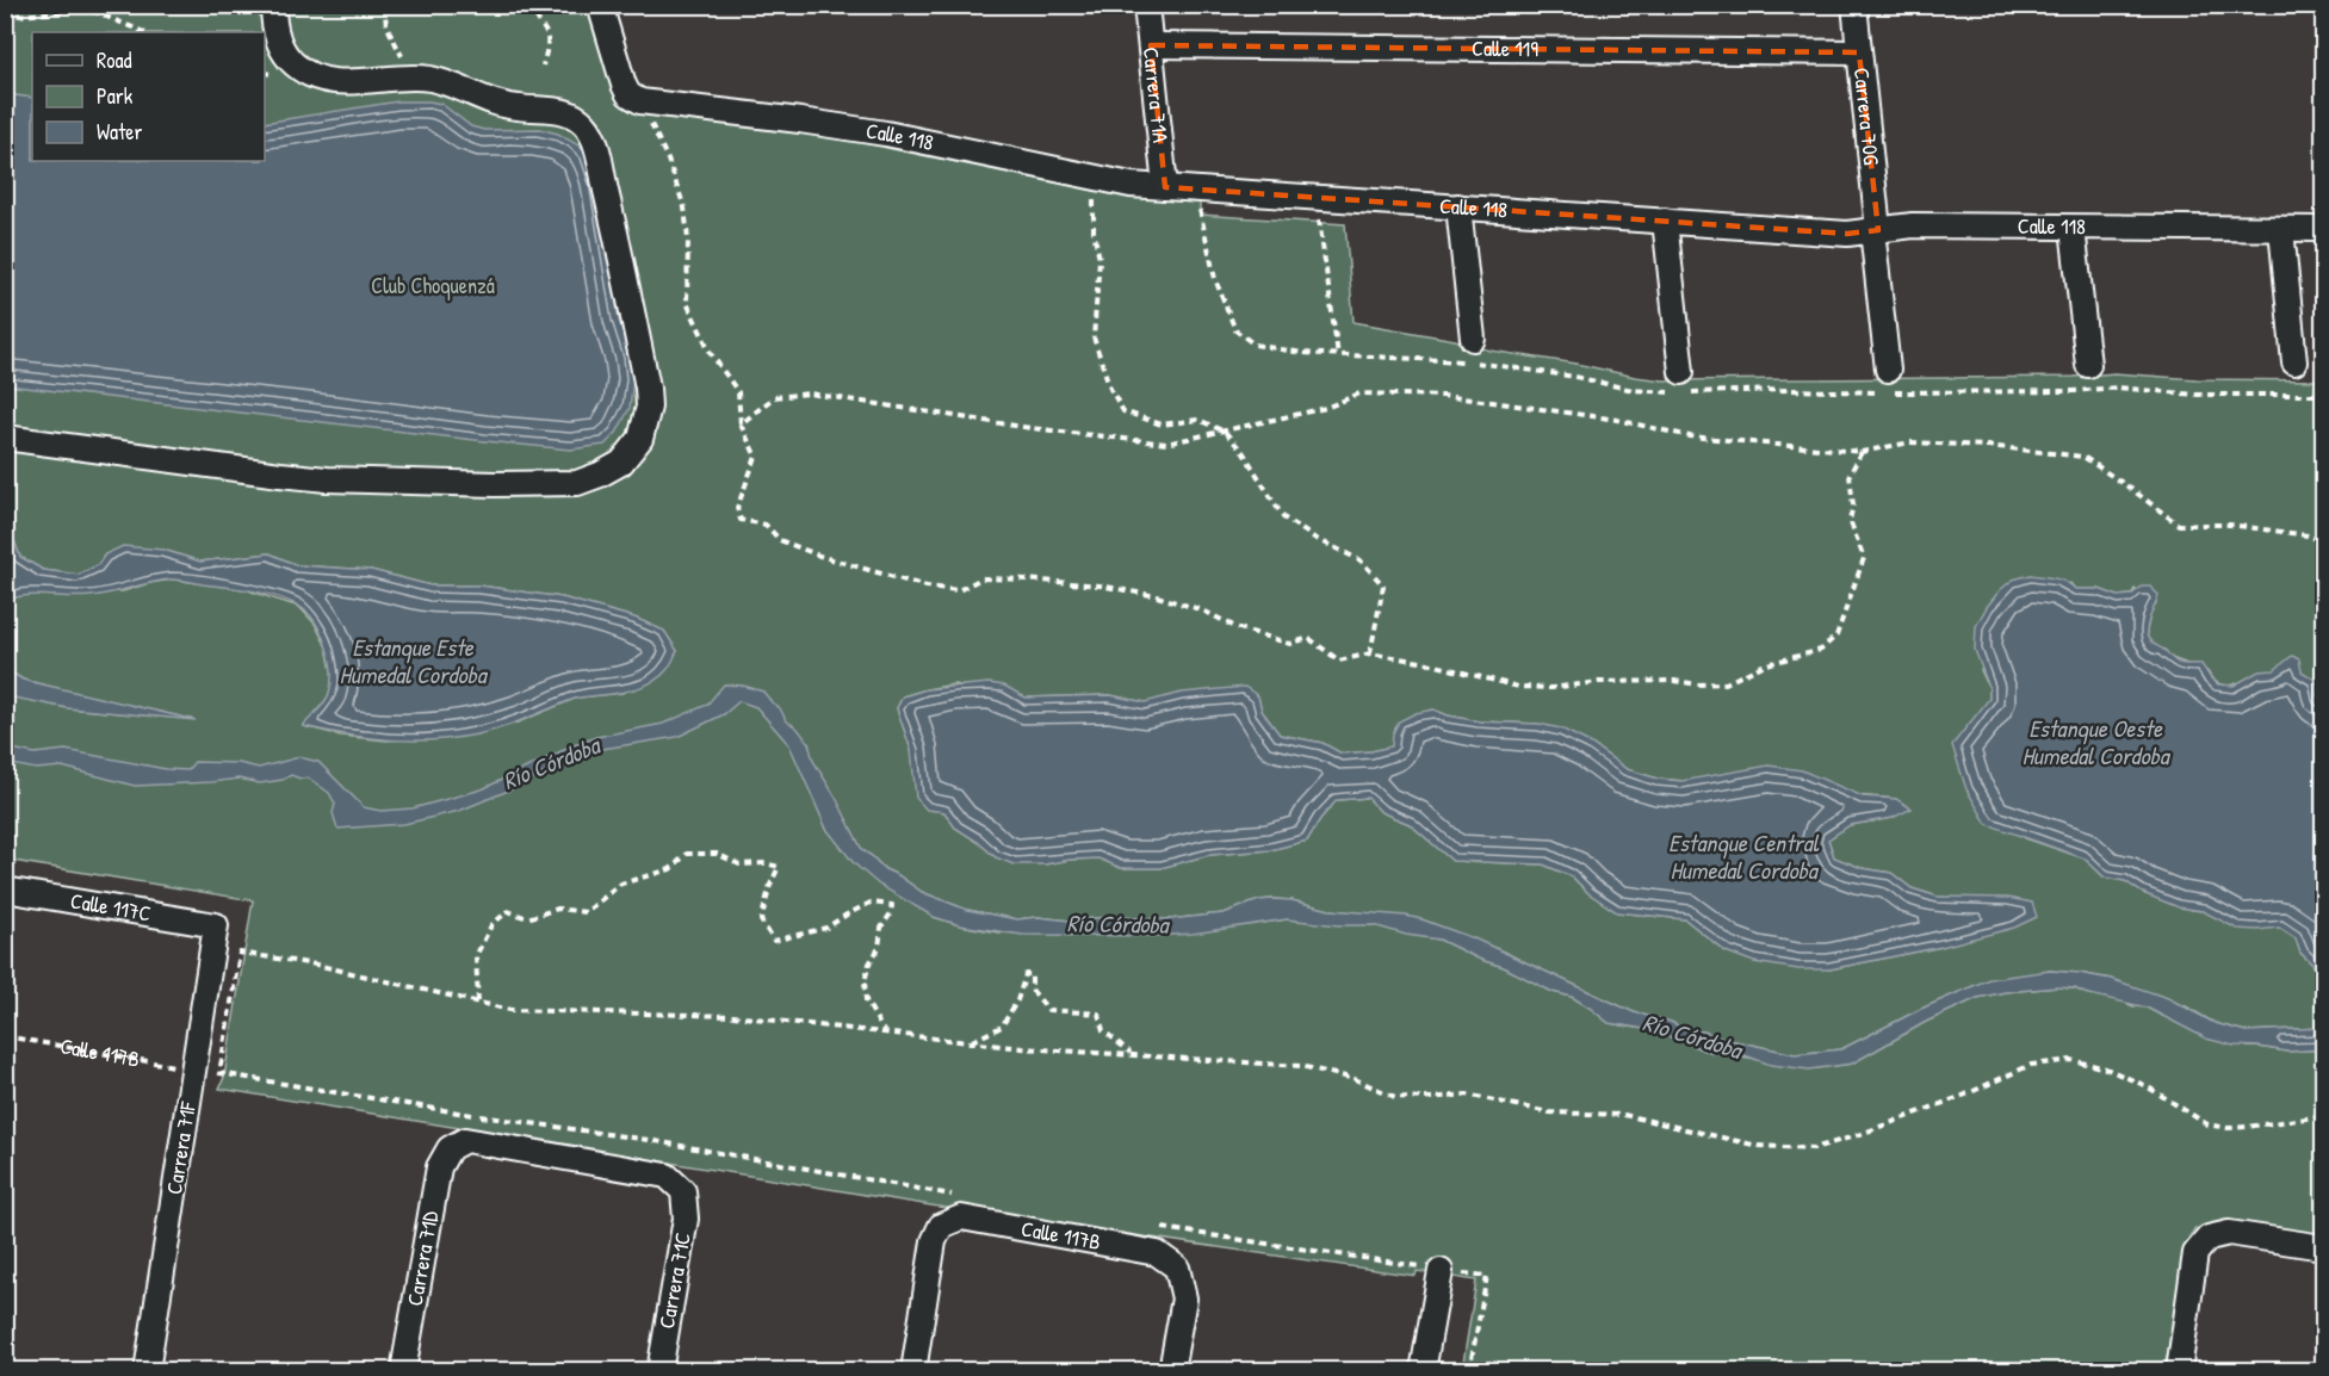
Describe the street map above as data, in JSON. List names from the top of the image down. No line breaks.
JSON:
{"streets":{"street":["Calle 119","Carrera 71A","Carrera 70G","Calle 118","Calle 117C","Calle 117B","Carrera 71F","Carrera 71D","Carrera 71C"]},"crossings":[["Calle 119","Carrera 71A"],["Calle 119","Carrera 70G"],["Carrera 71A","Calle 118"],["Carrera 70G","Calle 118"],["Calle 117C","Carrera 71F"],["Calle 117B","Carrera 71F"],["Carrera 71D","Carrera 71C"]],"water":["Estanque Este Humedal Cordoba","Estanque Oeste Humedal Cordoba","Río Córdoba","Estanque Central Humedal Cordoba"],"parks":["Club Choquenzá"],"legend":["Road","Park","Water"]}
